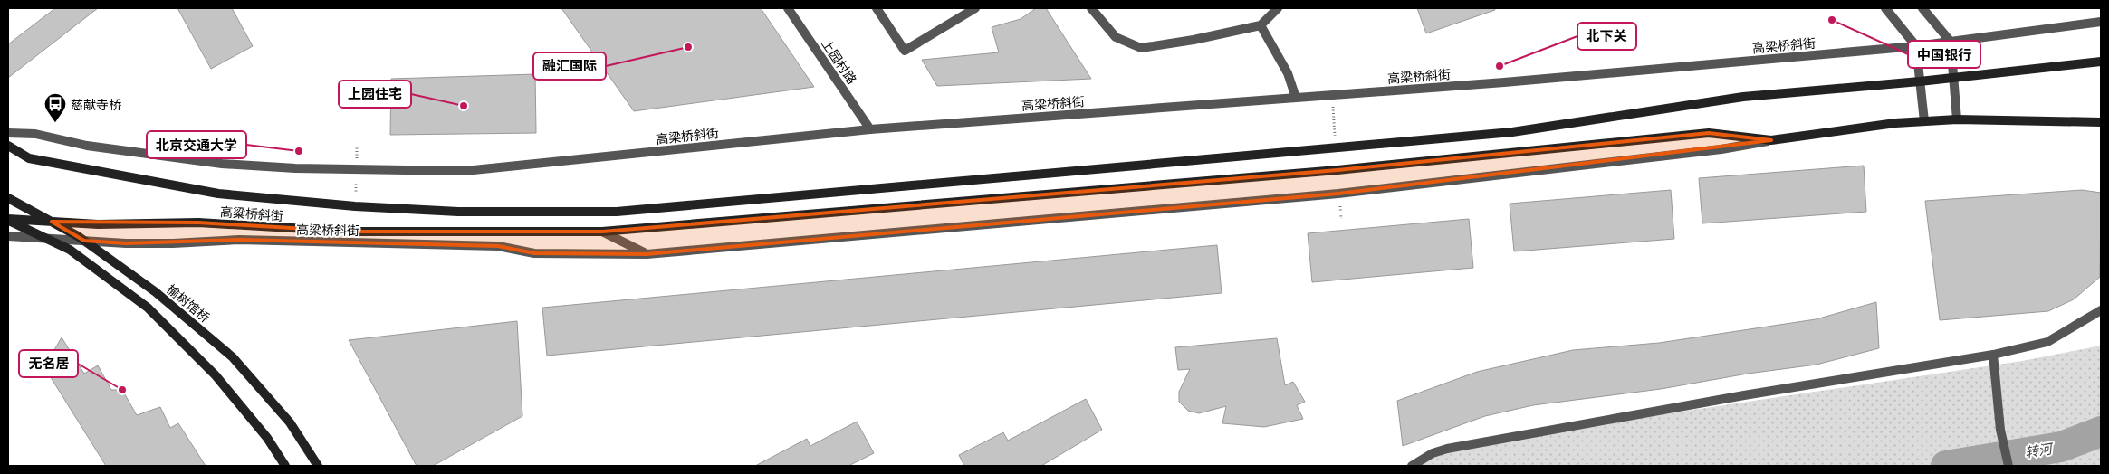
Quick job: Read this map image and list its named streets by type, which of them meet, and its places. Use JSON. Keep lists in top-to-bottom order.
{
  "streets": {
    "main road": ["高梁桥斜街", "高粱桥斜街", "榆树馆桥"],
    "street": ["上园村路"]
  },
  "crossings": [
    ["高梁桥斜街", "上园村路"],
    ["高梁桥斜街", "高粱桥斜街"]
  ],
  "water": ["转河"],
  "places": {
    "other": [
      "中国银行",
      "融汇国际",
      "北下关",
      "上园住宅",
      "北京交通大学",
      "无名居"
    ],
    "bus stop": ["慈献寺桥"]
  }
}
